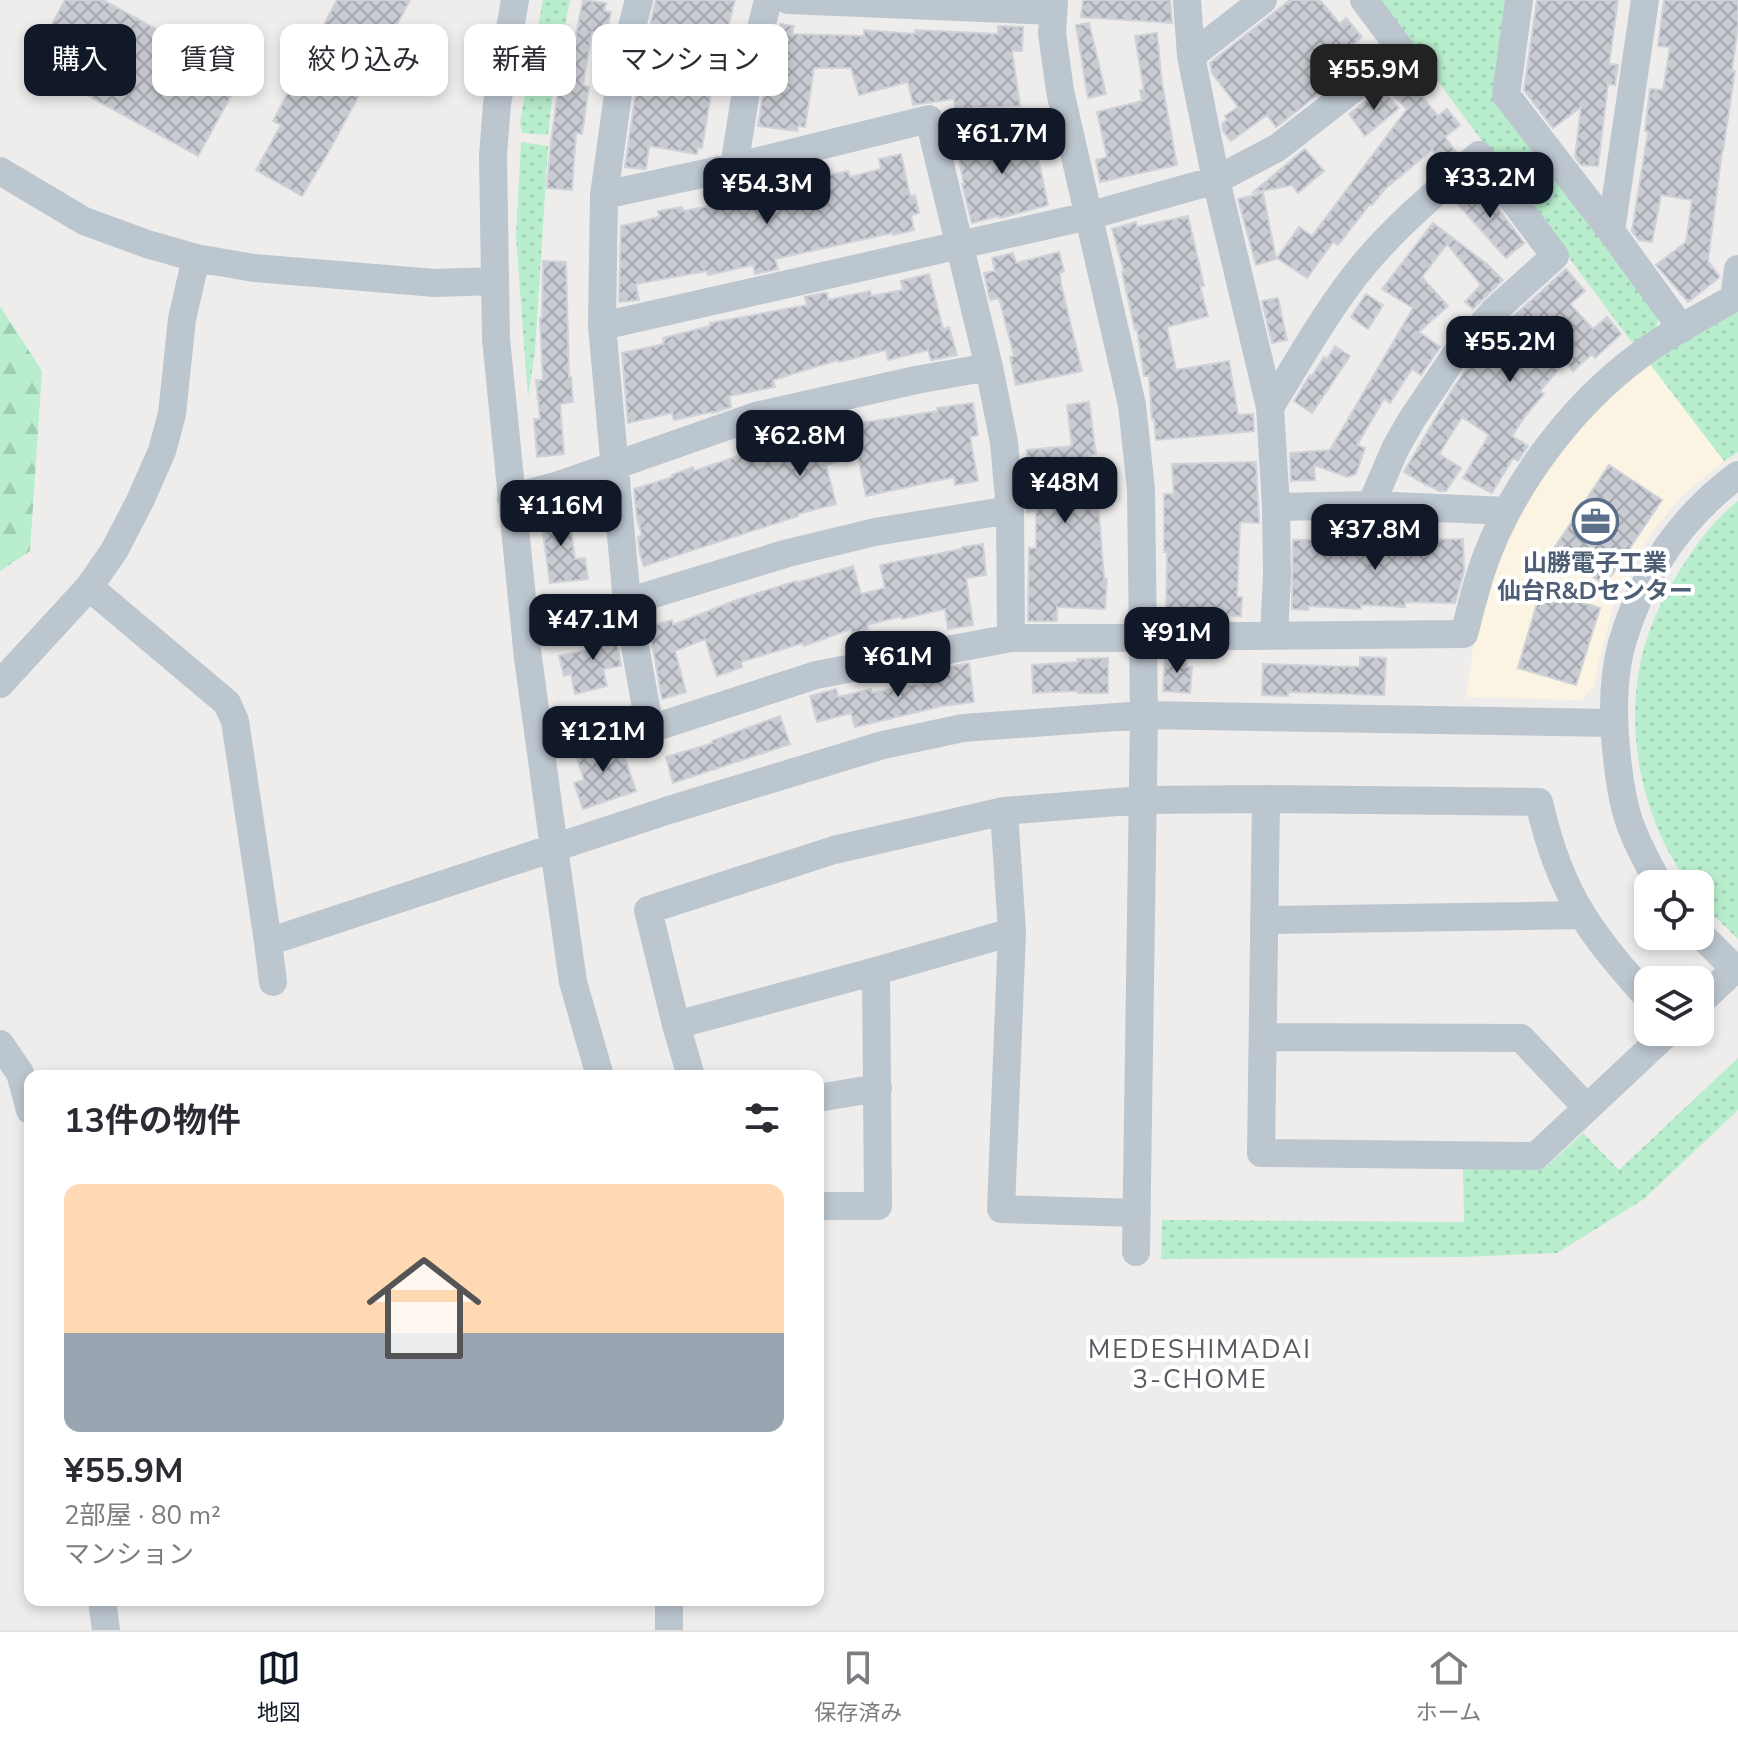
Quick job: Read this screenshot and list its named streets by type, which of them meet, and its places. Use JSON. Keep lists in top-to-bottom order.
{
  "districts": ["MEDESHIMADAI 3-CHOME"],
  "places": {
    "office": ["山勝電子工業 仙台R&Dセンター"]
  },
  "page": {
    "chip": [
      "購入",
      "賃貸",
      "絞り込み",
      "新着",
      "マンション"
    ],
    "price": [
      "¥55.9M",
      "¥61.7M",
      "¥33.2M",
      "¥54.3M",
      "¥55.2M",
      "¥62.8M",
      "¥48M",
      "¥116M",
      "¥37.8M",
      "¥47.1M",
      "¥91M",
      "¥61M",
      "¥121M"
    ],
    "heading": "13件の物件",
    "list": [
      {
        "name": "¥55.9M",
        "note": "2部屋 · 80 m² · マンション"
      }
    ],
    "tabs": ["地図", "保存済み", "ホーム"]
  }
}
